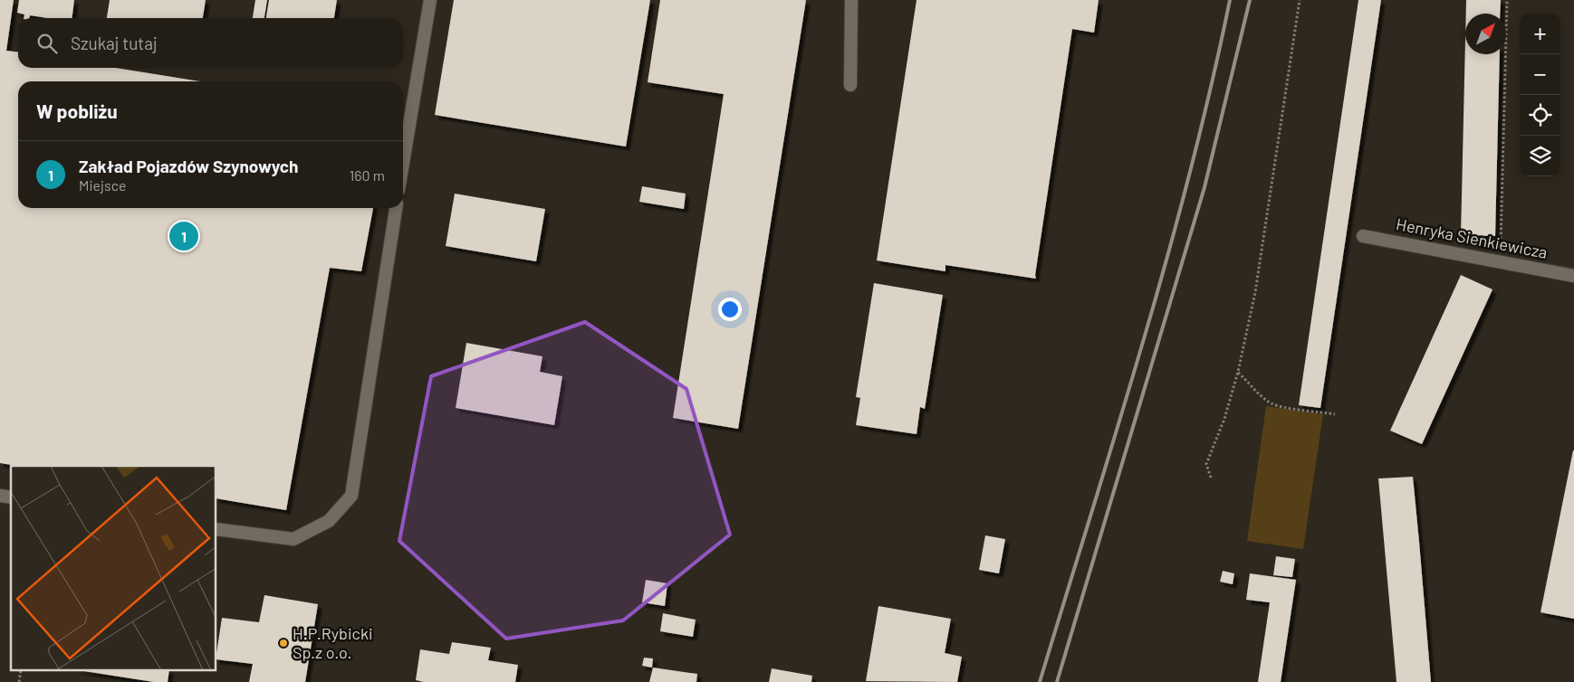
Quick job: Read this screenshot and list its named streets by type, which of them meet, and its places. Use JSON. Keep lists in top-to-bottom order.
{
  "streets": {
    "street": ["Henryka Sienkiewicza"]
  },
  "places": ["H.P.Rybicki Sp.z o.o."],
  "north": "top right",
  "page": {
    "map_buttons": ["+", "−"],
    "search": "Szukaj tutaj",
    "heading": "W pobliżu",
    "list": [
      {
        "mark": "1",
        "name": "Zakład Pojazdów Szynowych",
        "note": "Miejsce",
        "value": "160 m"
      }
    ],
    "pins": "1"
  }
}
